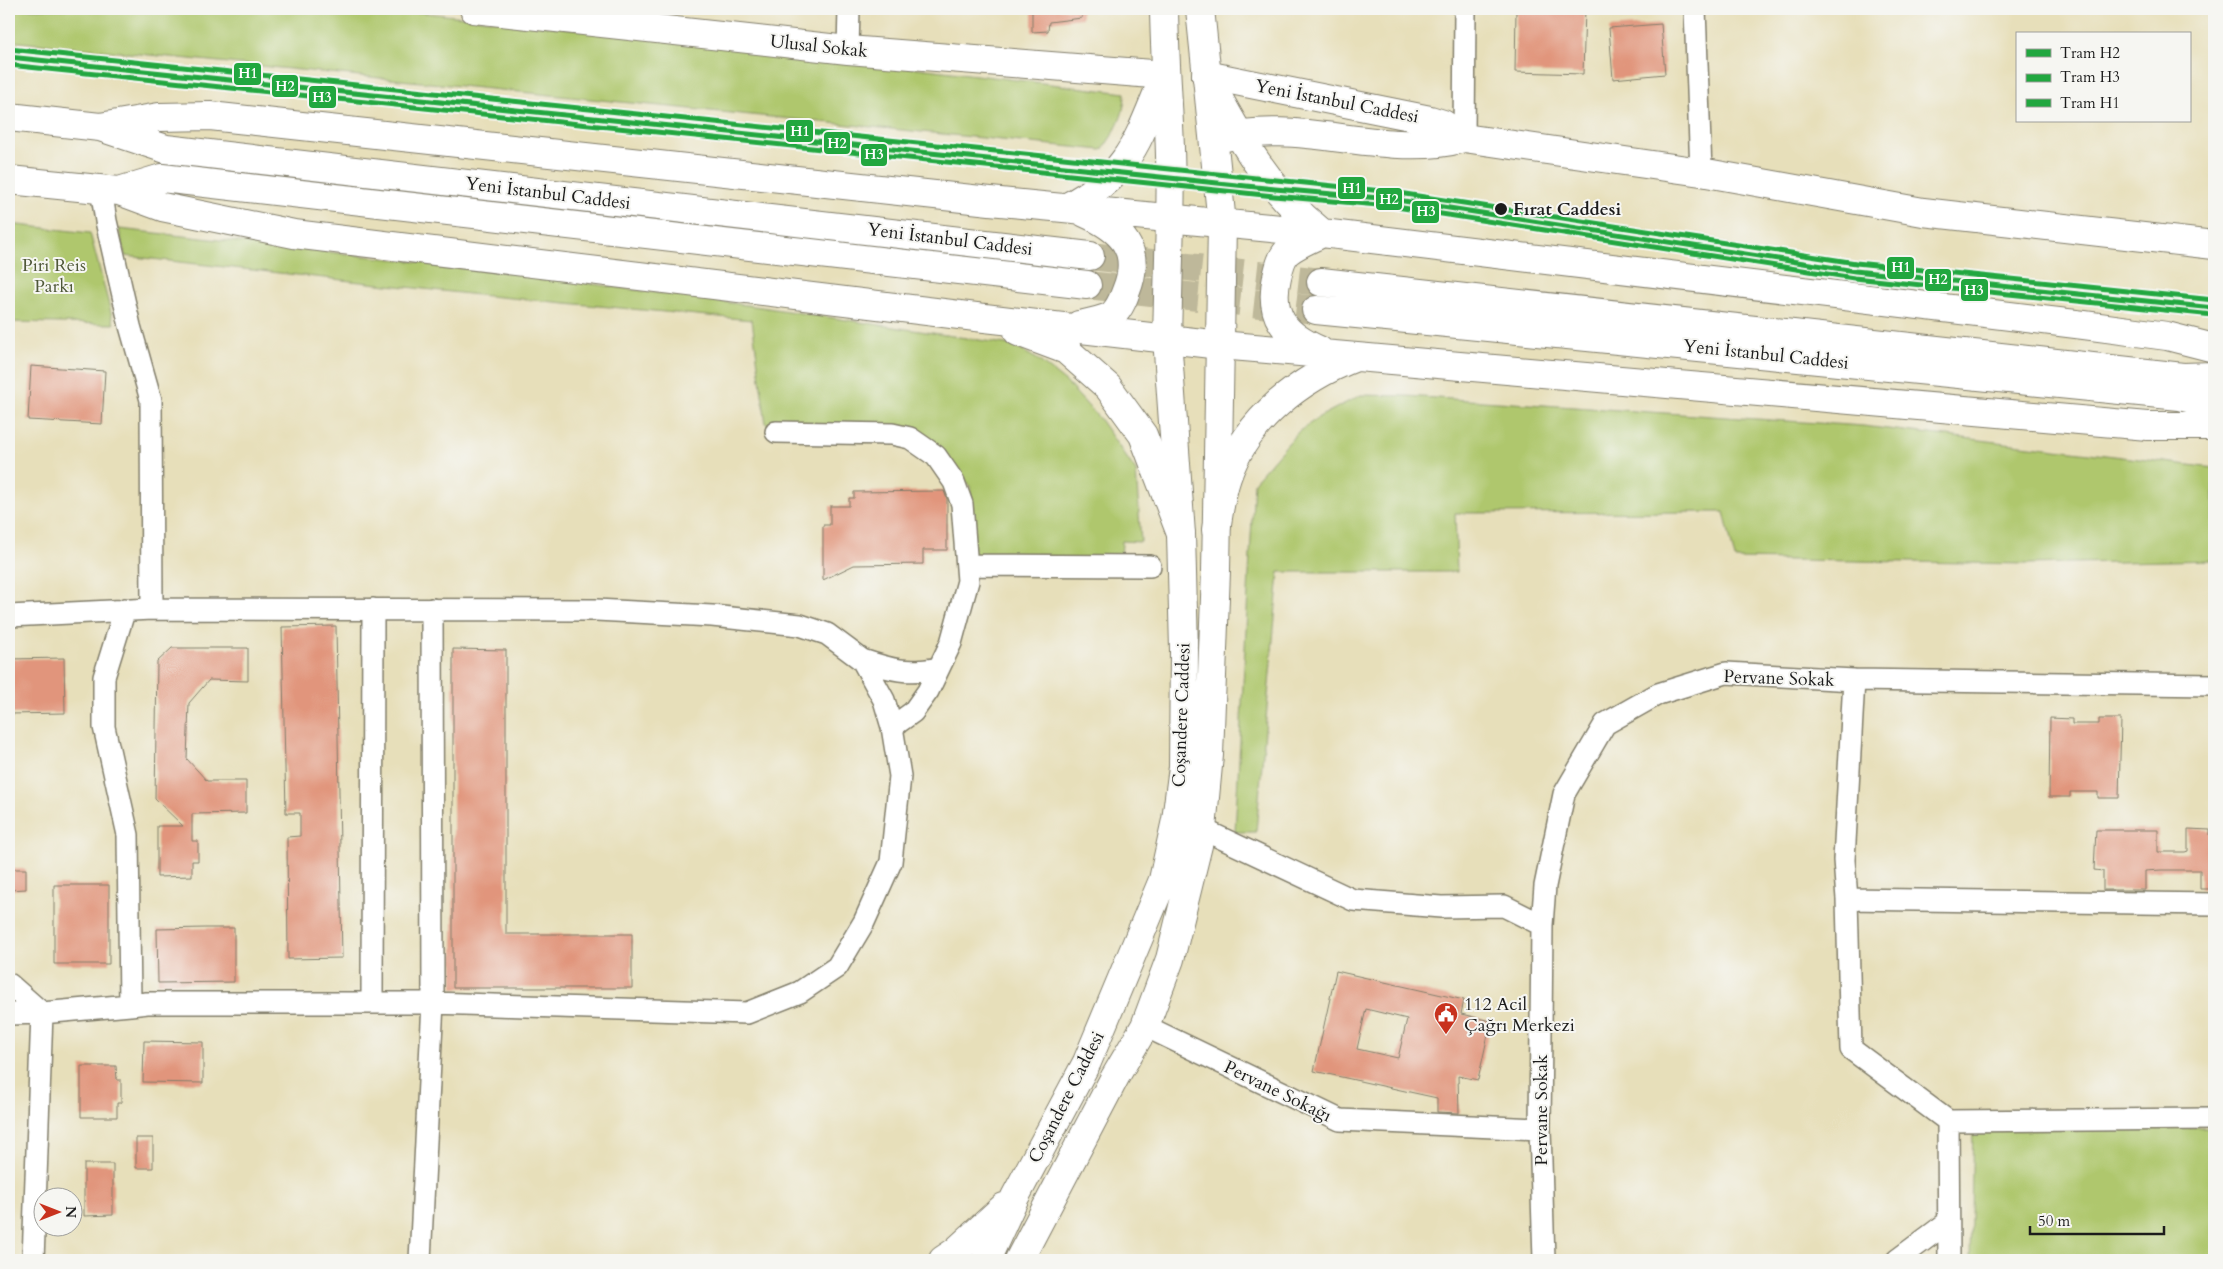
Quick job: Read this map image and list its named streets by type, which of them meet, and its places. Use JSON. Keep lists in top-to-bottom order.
{
  "streets": {
    "main road": ["Ulusal Sokak", "Yeni İstanbul Caddesi", "Coşandere Caddesi"],
    "street": ["Pervane Sokak", "Pervane Sokağı"]
  },
  "crossings": [
    ["Pervane Sokak", "Pervane Sokağı"],
    ["Coşandere Caddesi", "Pervane Sokağı"]
  ],
  "parks": ["Piri Reis Parkı"],
  "places": {
    "other": ["Fırat Caddesi"],
    "public building": ["112 Acil Çağrı Merkezi"]
  },
  "lines": ["tram line H1", "tram line H2", "tram line H3"],
  "legend": ["Tram H2", "Tram H3", "Tram H1"],
  "scale_bar": "50 m",
  "north": "right"
}
